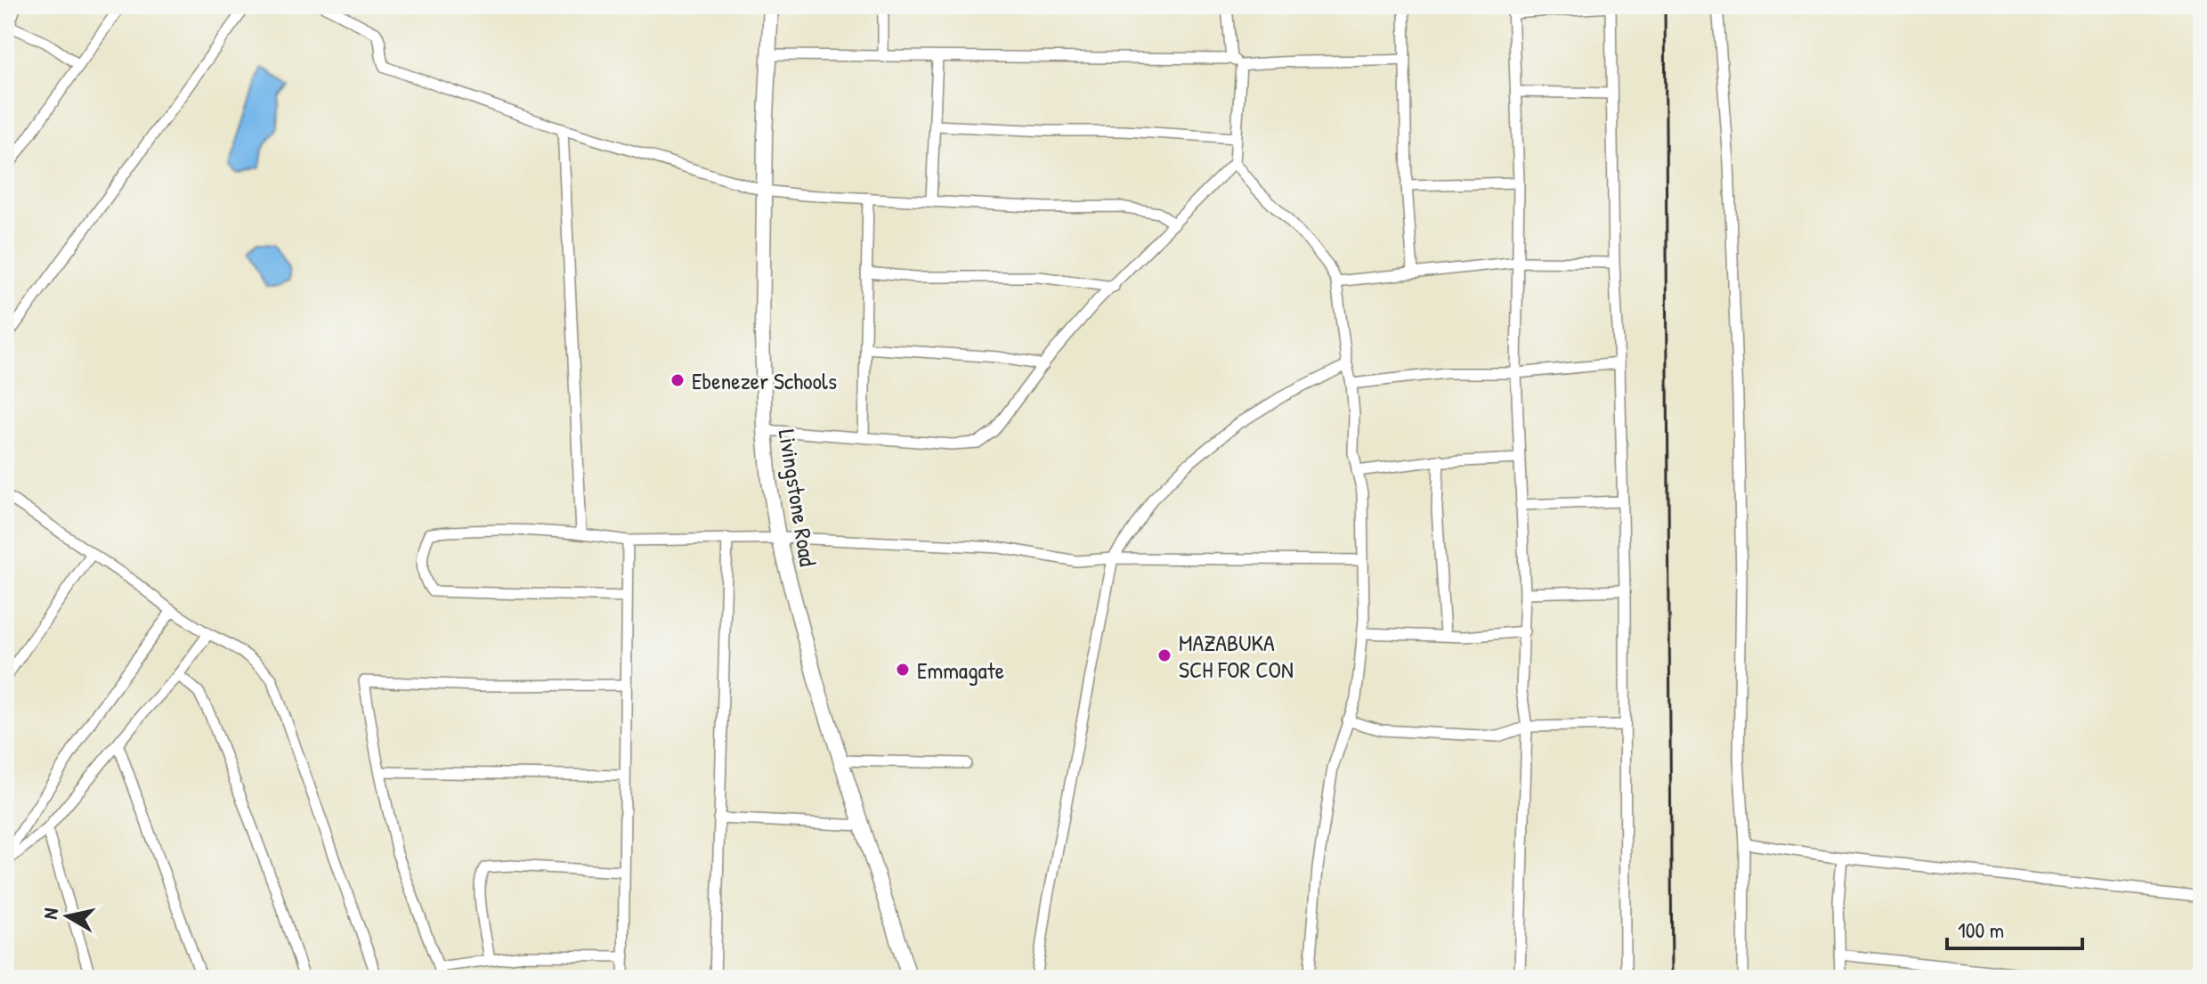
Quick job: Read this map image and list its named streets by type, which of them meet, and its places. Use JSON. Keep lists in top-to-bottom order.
{
  "streets": {
    "highway": ["Livingstone Road"]
  },
  "places": ["Ebenezer Schools", "MAZABUKA SCH FOR CON", "Emmagate"],
  "scale_bar": "100 m",
  "north": "left"
}
